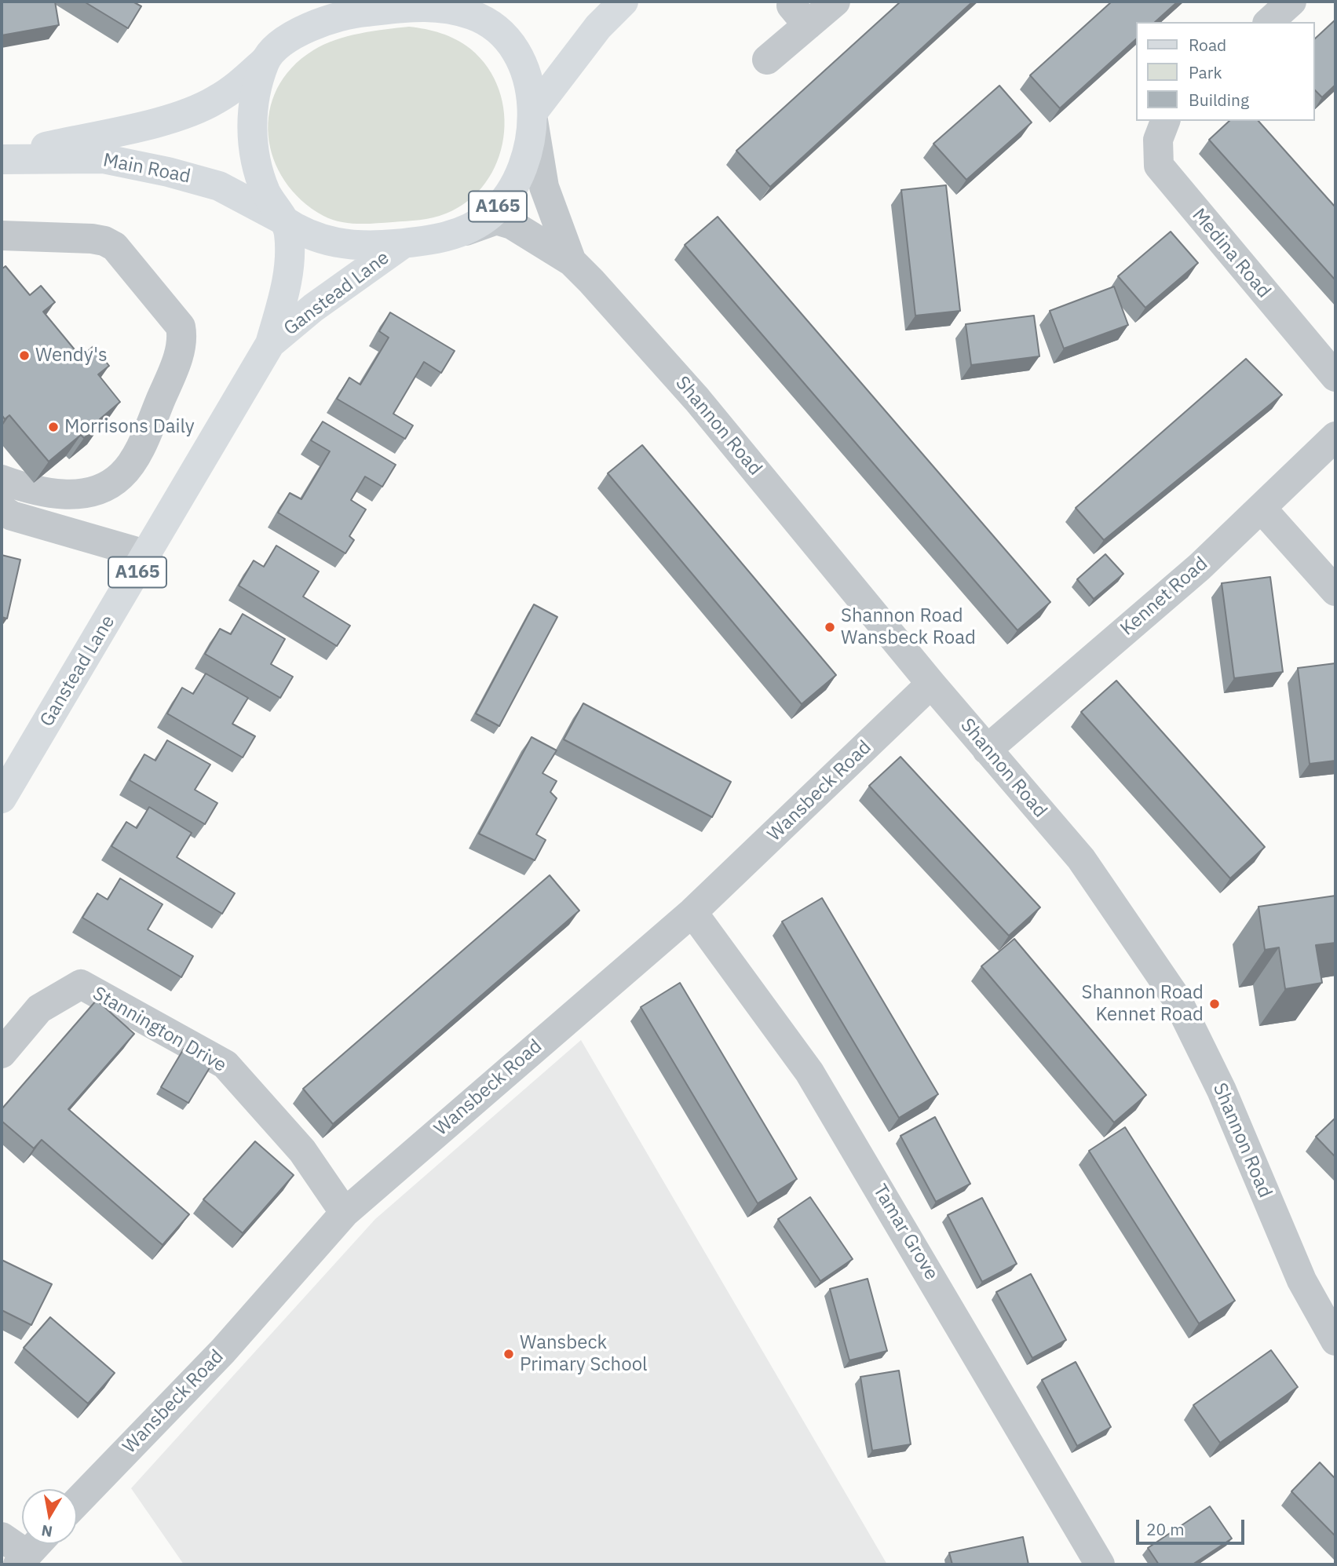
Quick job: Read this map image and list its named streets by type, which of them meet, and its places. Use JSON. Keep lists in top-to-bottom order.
{
  "streets": {
    "main road": ["Main Road", "A165", "Ganstead Lane"],
    "street": [
      "Medina Road",
      "Shannon Road",
      "Kennet Road",
      "Wansbeck Road",
      "Stannington Drive",
      "Tamar Grove"
    ]
  },
  "crossings": [
    ["Main Road", "A165"],
    ["Main Road", "Ganstead Lane"],
    ["A165", "Ganstead Lane"],
    ["A165", "Shannon Road"],
    ["Shannon Road", "Kennet Road"],
    ["Shannon Road", "Wansbeck Road"],
    ["Wansbeck Road", "Stannington Drive"],
    ["Wansbeck Road", "Tamar Grove"]
  ],
  "places": [
    "Wendy's",
    "Morrisons Daily",
    "Shannon Road Wansbeck Road",
    "Shannon Road Kennet Road",
    "Wansbeck Primary School"
  ],
  "legend": ["Road", "Park", "Building"],
  "scale_bar": "20 m",
  "north": "bottom"
}
